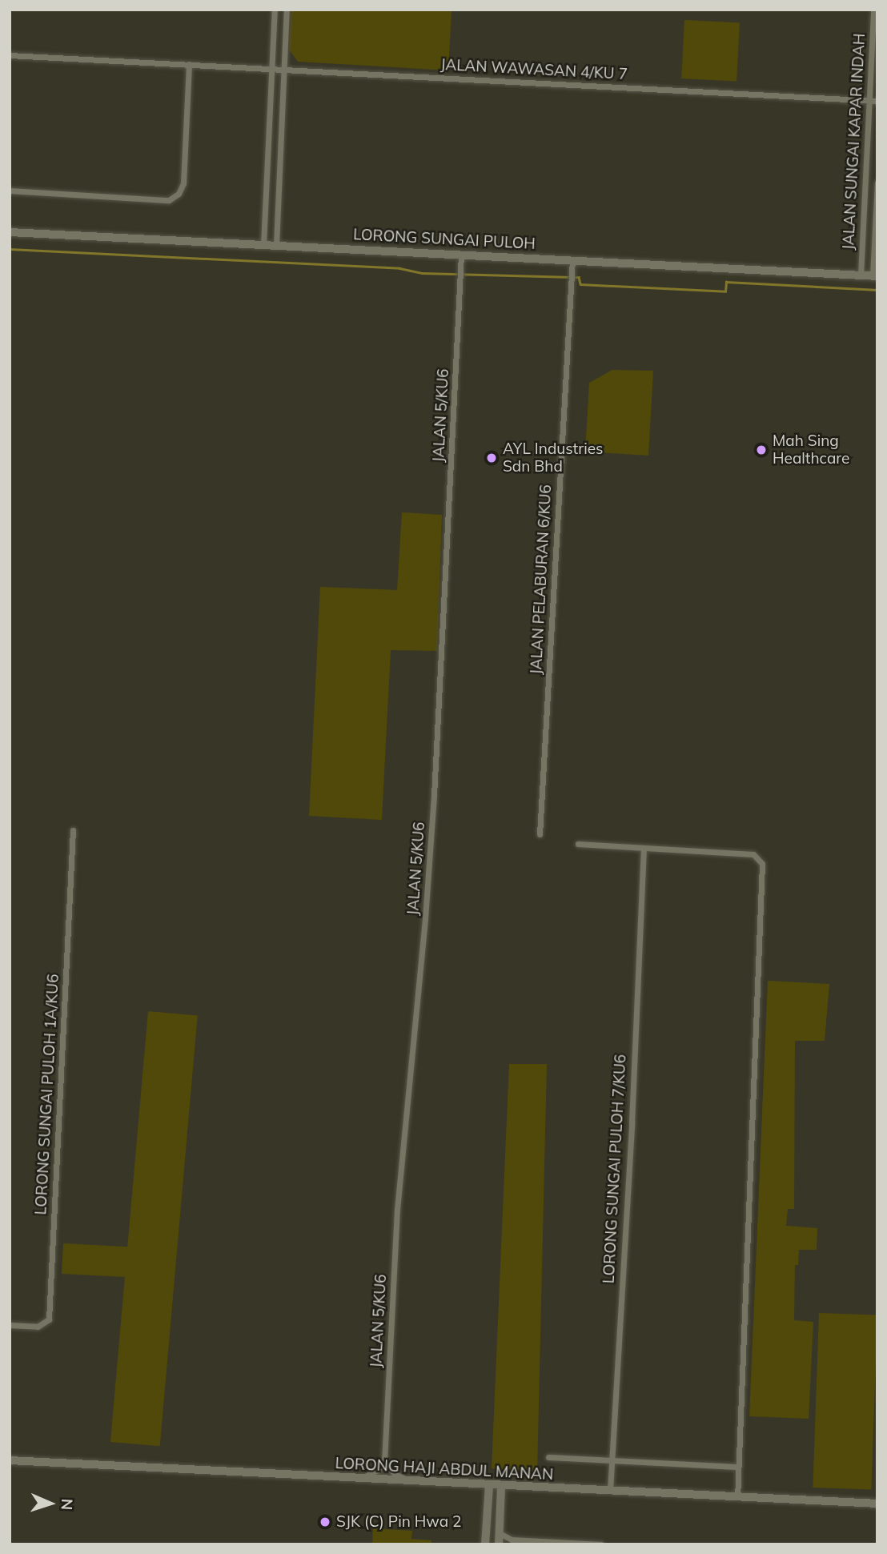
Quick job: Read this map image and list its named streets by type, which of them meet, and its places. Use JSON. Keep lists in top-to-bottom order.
{
  "streets": {
    "street": [
      "JALAN WAWASAN 4/KU 7",
      "JALAN SUNGAI KAPAR INDAH",
      "LORONG SUNGAI PULOH",
      "JALAN 5/KU6",
      "JALAN PELABURAN 6/KU6",
      "LORONG SUNGAI PULOH 1A/KU6",
      "LORONG SUNGAI PULOH 7/KU6",
      "LORONG HAJI ABDUL MANAN"
    ]
  },
  "crossings": [
    ["JALAN WAWASAN 4/KU 7", "JALAN SUNGAI KAPAR INDAH"],
    ["JALAN SUNGAI KAPAR INDAH", "LORONG SUNGAI PULOH"],
    ["LORONG SUNGAI PULOH", "JALAN 5/KU6"],
    ["LORONG SUNGAI PULOH", "JALAN PELABURAN 6/KU6"],
    ["LORONG SUNGAI PULOH 7/KU6", "LORONG HAJI ABDUL MANAN"]
  ],
  "places": ["Mah Sing Healthcare", "AYL Industries Sdn Bhd", "SJK (C) Pin Hwa 2"],
  "north": "right"
}
